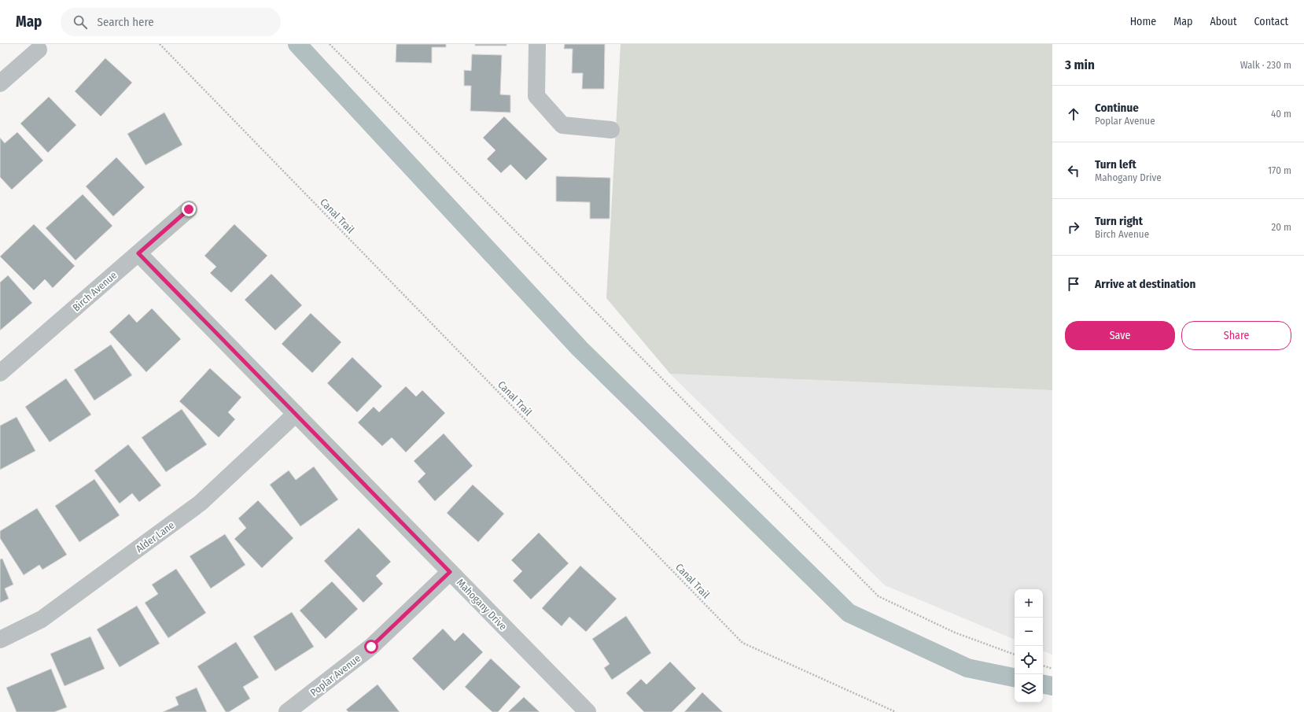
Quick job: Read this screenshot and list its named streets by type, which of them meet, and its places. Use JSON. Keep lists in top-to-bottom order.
{
  "streets": {
    "street": [
      "Birch Avenue",
      "Alder Lane",
      "Mahogany Drive",
      "Poplar Avenue"
    ],
    "path": ["Canal Trail"]
  },
  "crossings": [
    ["Birch Avenue", "Mahogany Drive"],
    ["Alder Lane", "Mahogany Drive"],
    ["Mahogany Drive", "Poplar Avenue"]
  ],
  "page": {
    "header": "Map",
    "search": "Search here",
    "nav": [
      "Home",
      "Map",
      "About",
      "Contact"
    ],
    "heading": ["3 min", "Walk · 230 m"],
    "list": [
      ["Continue", "Poplar Avenue", "40 m"],
      ["Turn left", "Mahogany Drive", "170 m"],
      ["Turn right", "Birch Avenue", "20 m"],
      "Arrive at destination"
    ],
    "buttons": ["Save", "Share"],
    "map_buttons": ["+", "−"]
  }
}
